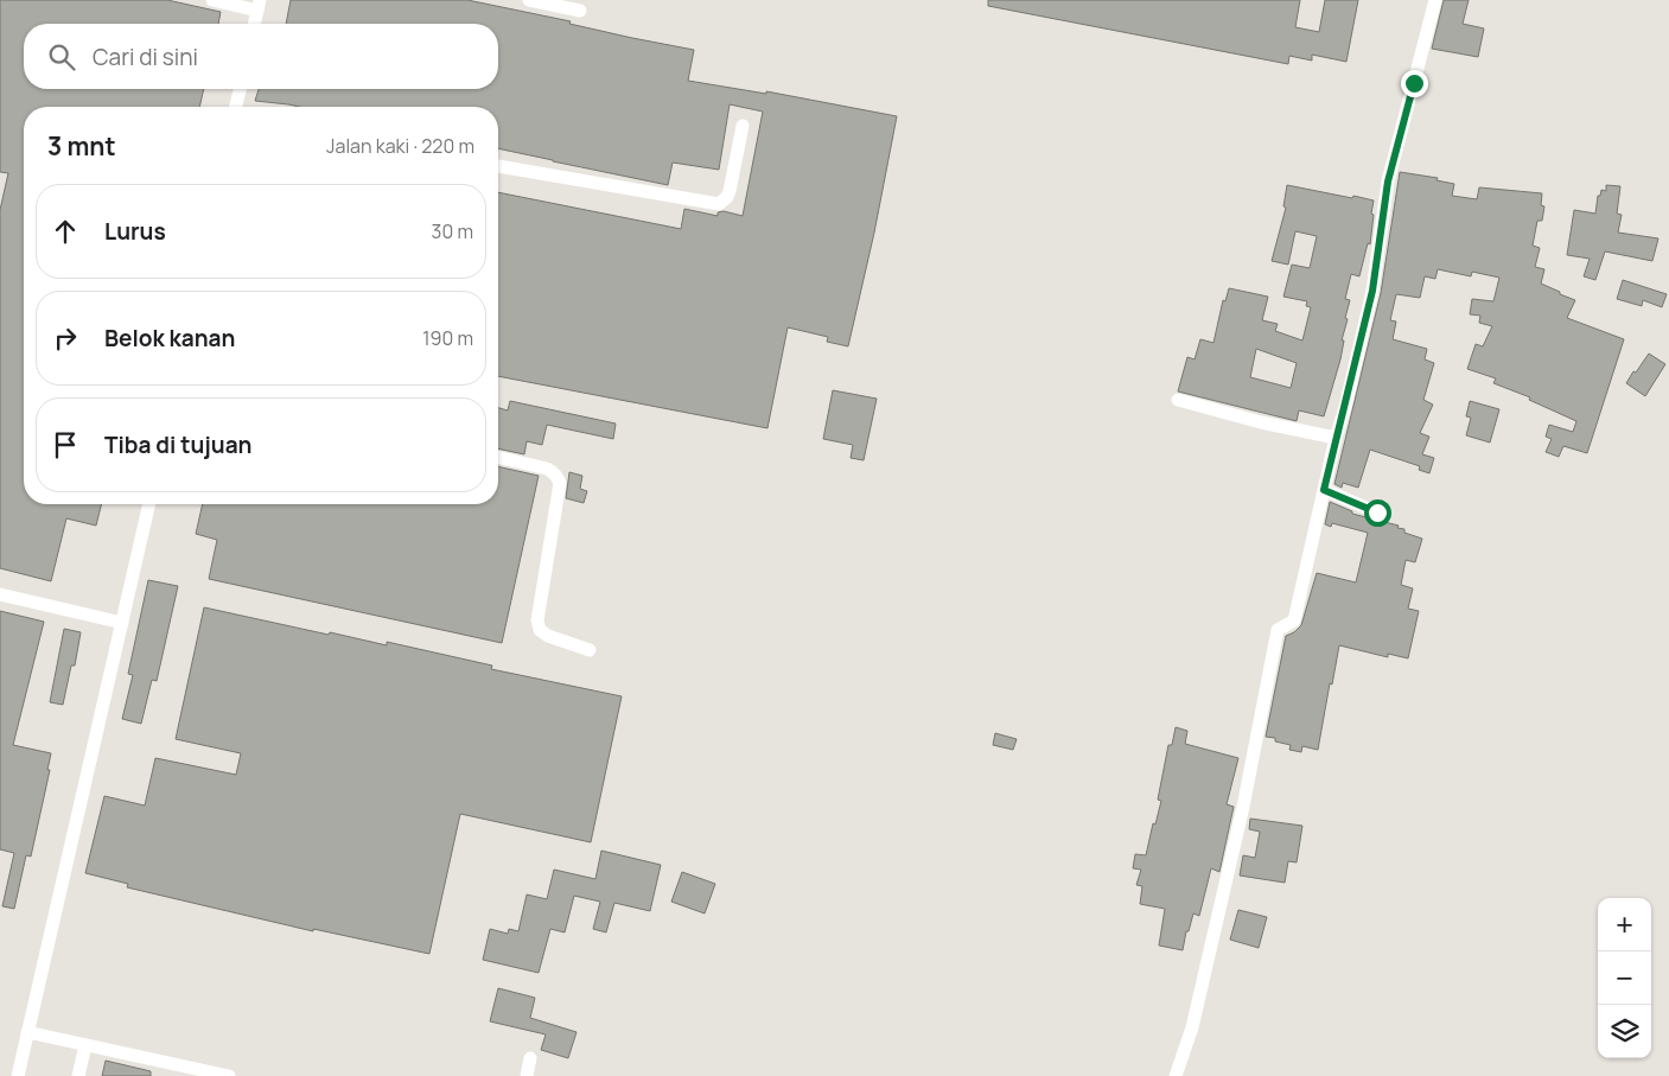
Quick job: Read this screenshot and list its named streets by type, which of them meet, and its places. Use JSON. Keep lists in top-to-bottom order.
{
  "page": {
    "search": "Cari di sini",
    "heading": ["3 mnt", "Jalan kaki · 220 m"],
    "list": [
      ["Lurus", "30 m"],
      ["Belok kanan", "190 m"],
      "Tiba di tujuan"
    ],
    "map_buttons": ["+", "−"]
  }
}
